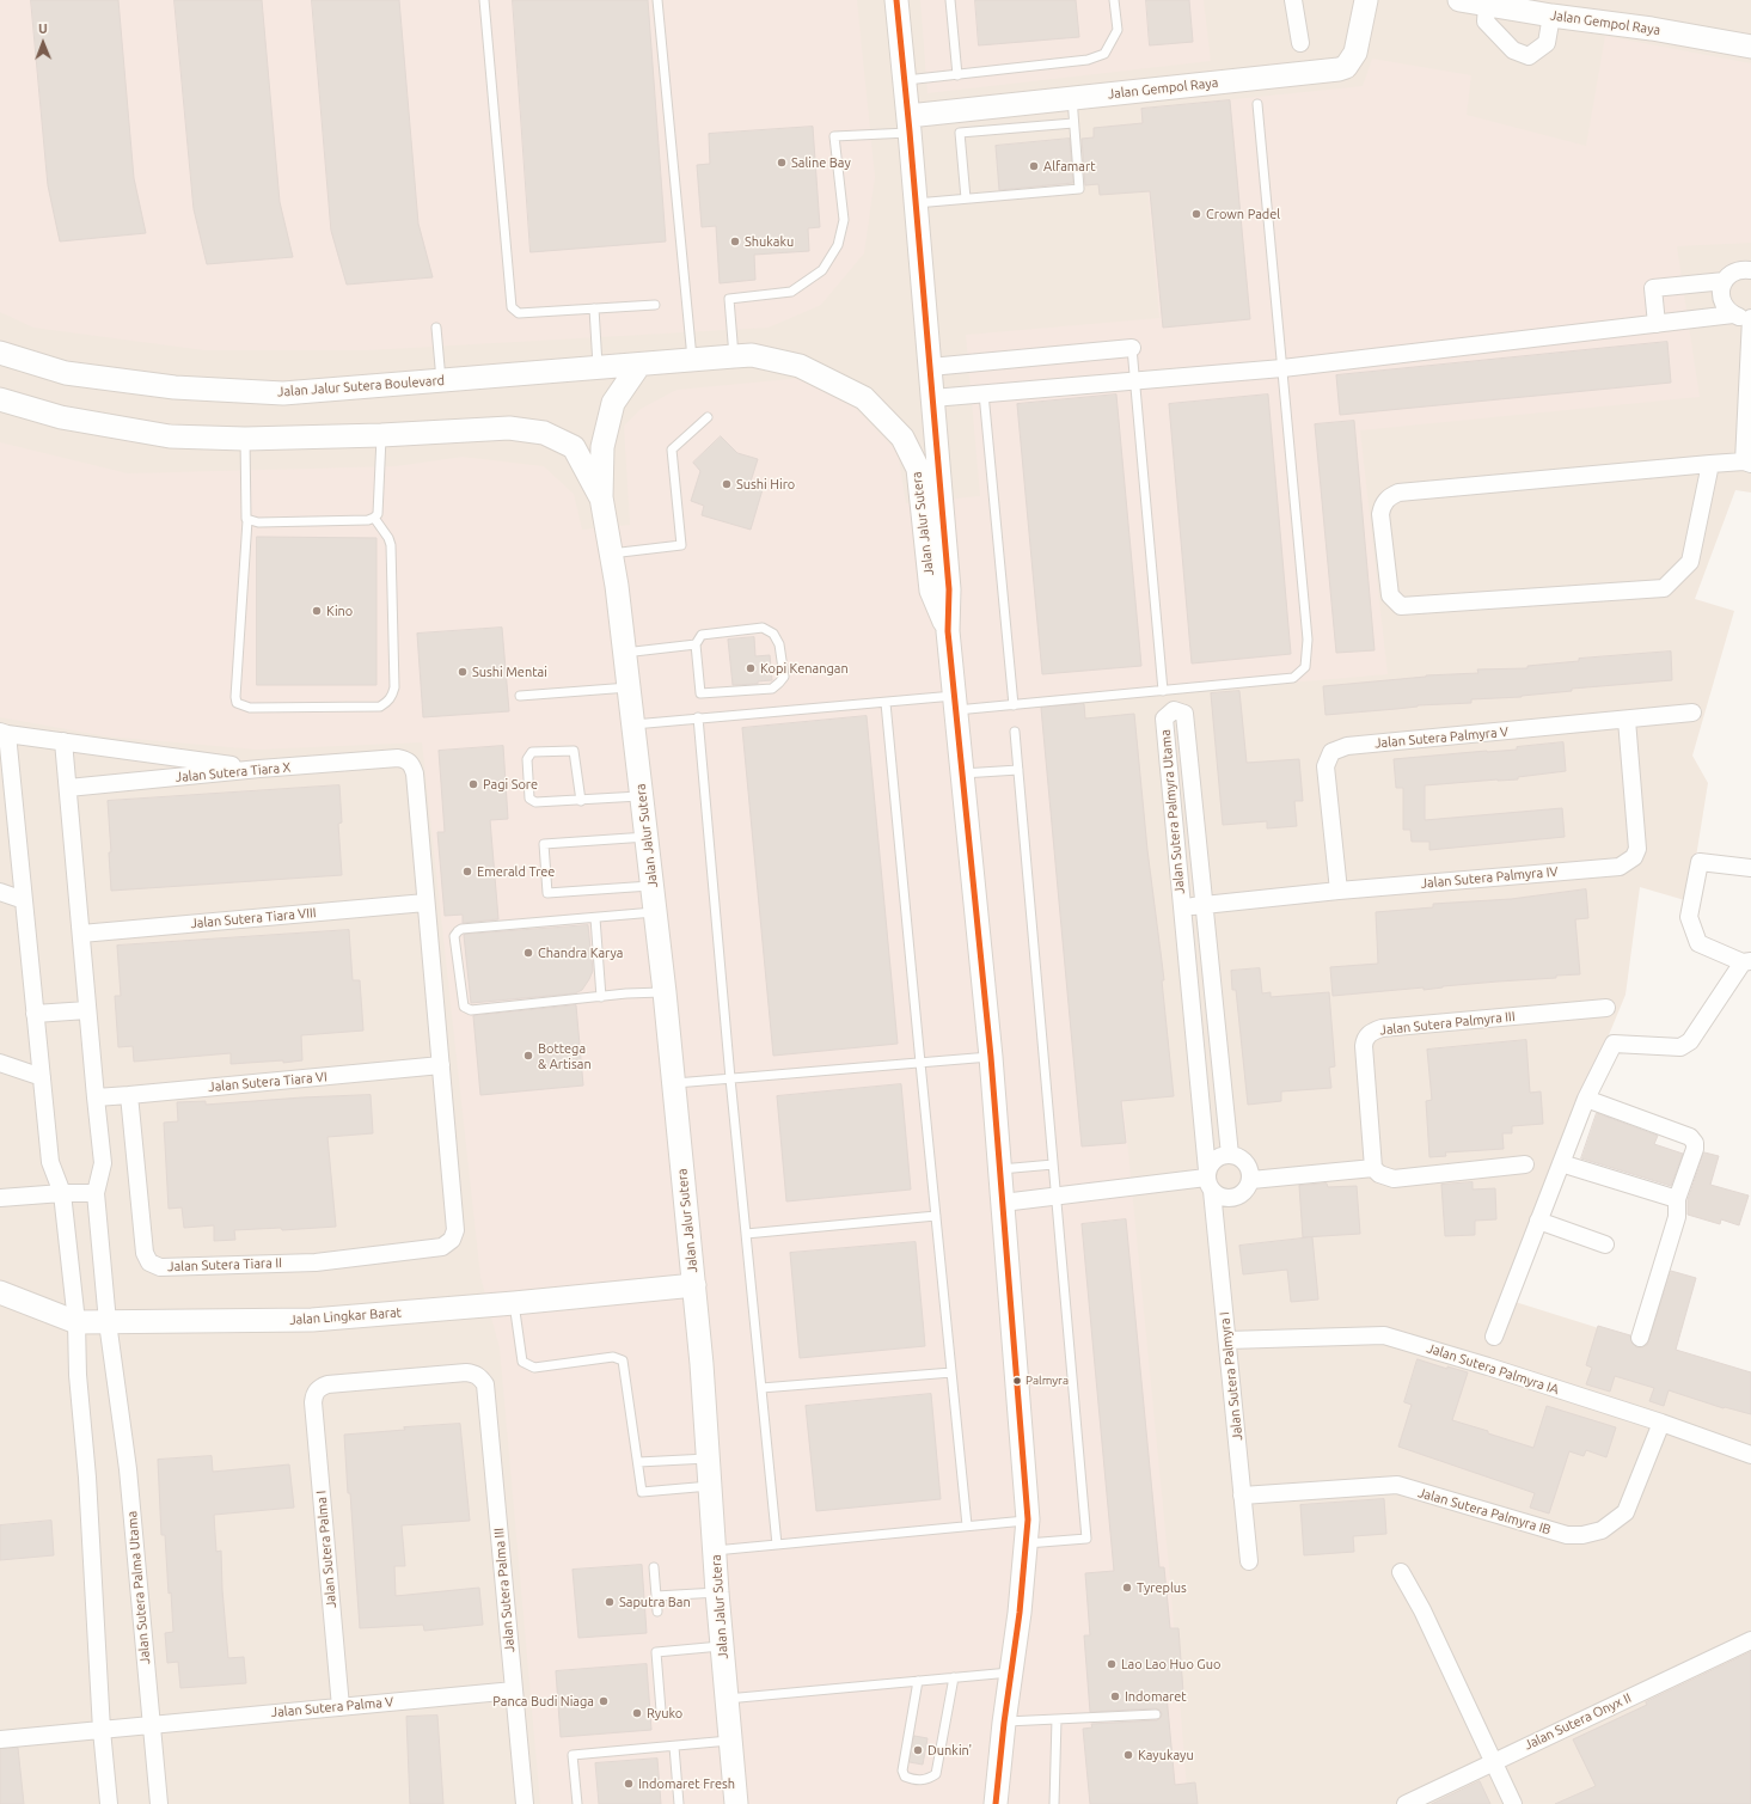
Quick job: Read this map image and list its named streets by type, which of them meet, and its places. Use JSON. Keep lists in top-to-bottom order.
{
  "streets": {
    "main road": [
      "Jalan Gempol Raya",
      "Jalan Jalur Sutera Boulevard",
      "Jalan Jalur Sutera",
      "Jalan Lingkar Barat"
    ],
    "street": [
      "Jalan Sutera Palmyra V",
      "Jalan Sutera Tiara X",
      "Jalan Sutera Palmyra Utama",
      "Jalan Sutera Palmyra IV",
      "Jalan Sutera Tiara VIII",
      "Jalan Sutera Palmyra III",
      "Jalan Sutera Tiara VI",
      "Jalan Sutera Tiara II",
      "Jalan Sutera Palmyra IA",
      "Jalan Sutera Palmyra I",
      "Jalan Sutera Palmyra IB",
      "Jalan Sutera Palma I",
      "Jalan Sutera Palma Utama",
      "Jalan Sutera Palma III",
      "Jalan Sutera Palma V",
      "Jalan Sutera Onyx II"
    ]
  },
  "crossings": [
    ["Jalan Gempol Raya", "Jalan Jalur Sutera"],
    ["Jalan Jalur Sutera Boulevard", "Jalan Jalur Sutera"],
    ["Jalan Jalur Sutera", "Jalan Lingkar Barat"],
    ["Jalan Sutera Palmyra V", "Jalan Sutera Palmyra IV"],
    ["Jalan Sutera Tiara X", "Jalan Sutera Tiara VIII"],
    ["Jalan Sutera Tiara X", "Jalan Sutera Palma Utama"],
    ["Jalan Sutera Palmyra Utama", "Jalan Sutera Palmyra IV"],
    ["Jalan Sutera Palmyra Utama", "Jalan Sutera Palmyra I"],
    ["Jalan Sutera Tiara VIII", "Jalan Sutera Palma Utama"],
    ["Jalan Sutera Tiara VI", "Jalan Sutera Tiara II"],
    ["Jalan Sutera Tiara VI", "Jalan Sutera Palma Utama"],
    ["Jalan Lingkar Barat", "Jalan Sutera Palma Utama"],
    ["Jalan Sutera Palmyra IA", "Jalan Sutera Palmyra I"],
    ["Jalan Sutera Palmyra IA", "Jalan Sutera Palmyra IB"],
    ["Jalan Sutera Palmyra I", "Jalan Sutera Palmyra IB"],
    ["Jalan Sutera Palma I", "Jalan Sutera Palma III"],
    ["Jalan Sutera Palma I", "Jalan Sutera Palma V"],
    ["Jalan Sutera Palma Utama", "Jalan Sutera Palma V"],
    ["Jalan Sutera Palma III", "Jalan Sutera Palma V"]
  ],
  "places": [
    "Saline Bay",
    "Alfamart",
    "Crown Padel",
    "Shukaku",
    "Sushi Hiro",
    "Kino",
    "Kopi Kenangan",
    "Sushi Mentai",
    "Pagi Sore",
    "Emerald Tree",
    "Chandra Karya",
    "Bottega & Artisan",
    "Palmyra",
    "Tyreplus",
    "Saputra Ban",
    "Lao Lao Huo Guo",
    "Indomaret",
    "Panca Budi Niaga",
    "Ryuko",
    "Dunkin'",
    "Kayukayu",
    "Indomaret Fresh"
  ],
  "north": "top"
}
